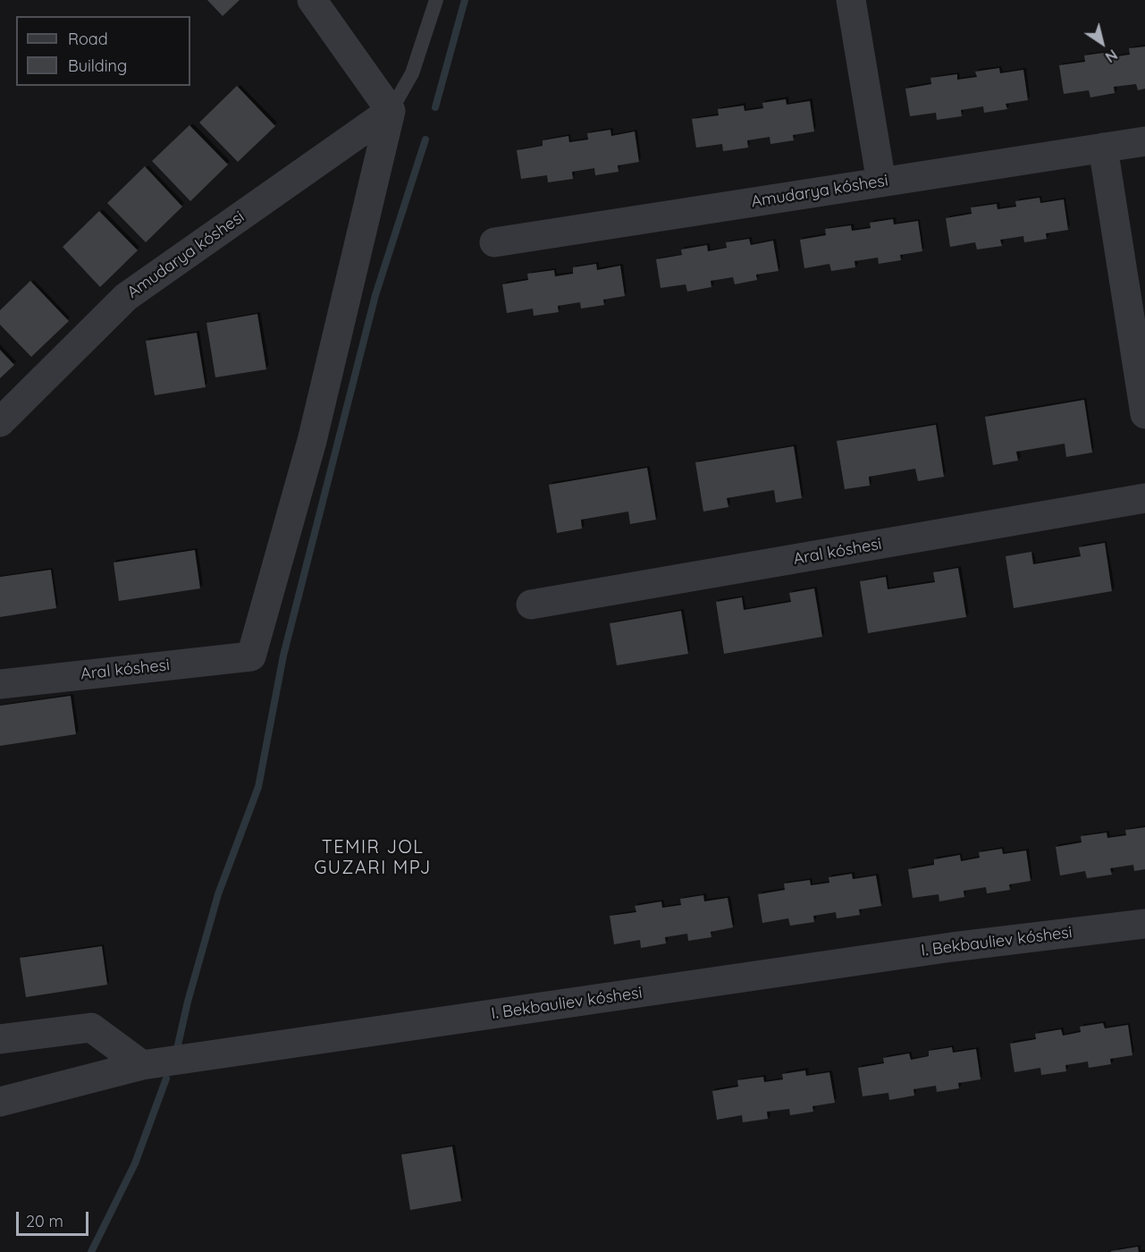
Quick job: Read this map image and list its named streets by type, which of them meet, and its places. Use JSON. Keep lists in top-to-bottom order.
{
  "streets": {
    "street": ["Amudarya kóshesi", "Aral kóshesi", "I. Bekbauliev kóshesi"]
  },
  "crossings": [
    ["Amudarya kóshesi", "Aral kóshesi"]
  ],
  "districts": ["TEMIR JOL GUZARI MPJ"],
  "legend": ["Road", "Building"],
  "scale_bar": "20 m",
  "north": "bottom right"
}
